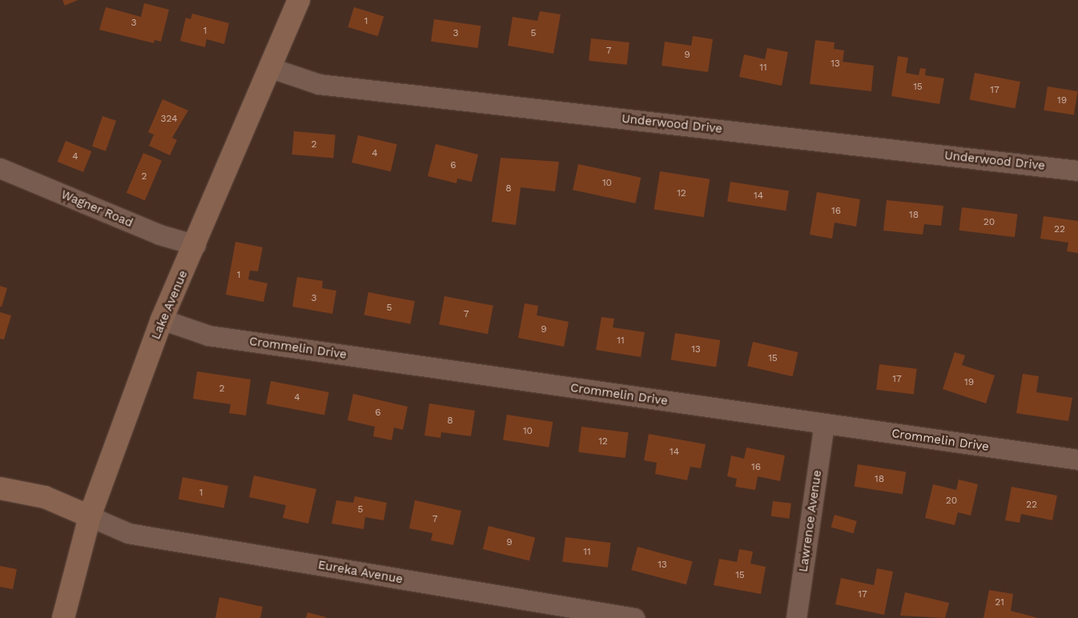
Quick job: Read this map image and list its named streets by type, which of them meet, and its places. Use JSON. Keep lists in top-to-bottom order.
{
  "streets": {
    "main road": ["Lake Avenue"],
    "street": [
      "Underwood Drive",
      "Wagner Road",
      "Crommelin Drive",
      "Lawrence Avenue",
      "Eureka Avenue"
    ]
  },
  "crossings": [
    ["Underwood Drive", "Lake Avenue"],
    ["Wagner Road", "Lake Avenue"],
    ["Lake Avenue", "Crommelin Drive"],
    ["Lake Avenue", "Eureka Avenue"],
    ["Crommelin Drive", "Lawrence Avenue"]
  ],
  "house_numbers": [
    "1",
    "3",
    "1",
    "3",
    "5",
    "7",
    "9",
    "13",
    "11",
    "15",
    "17",
    "19",
    "324",
    "2",
    "4",
    "4",
    "6",
    "2",
    "10",
    "8",
    "12",
    "14",
    "16",
    "18",
    "20",
    "22",
    "1",
    "3",
    "5",
    "7",
    "9",
    "11",
    "13",
    "15",
    "17",
    "19",
    "2",
    "4",
    "6",
    "8",
    "10",
    "12",
    "14",
    "16",
    "18",
    "1",
    "20",
    "22",
    "5",
    "7",
    "9",
    "11",
    "13",
    "15",
    "17",
    "21"
  ]
}
